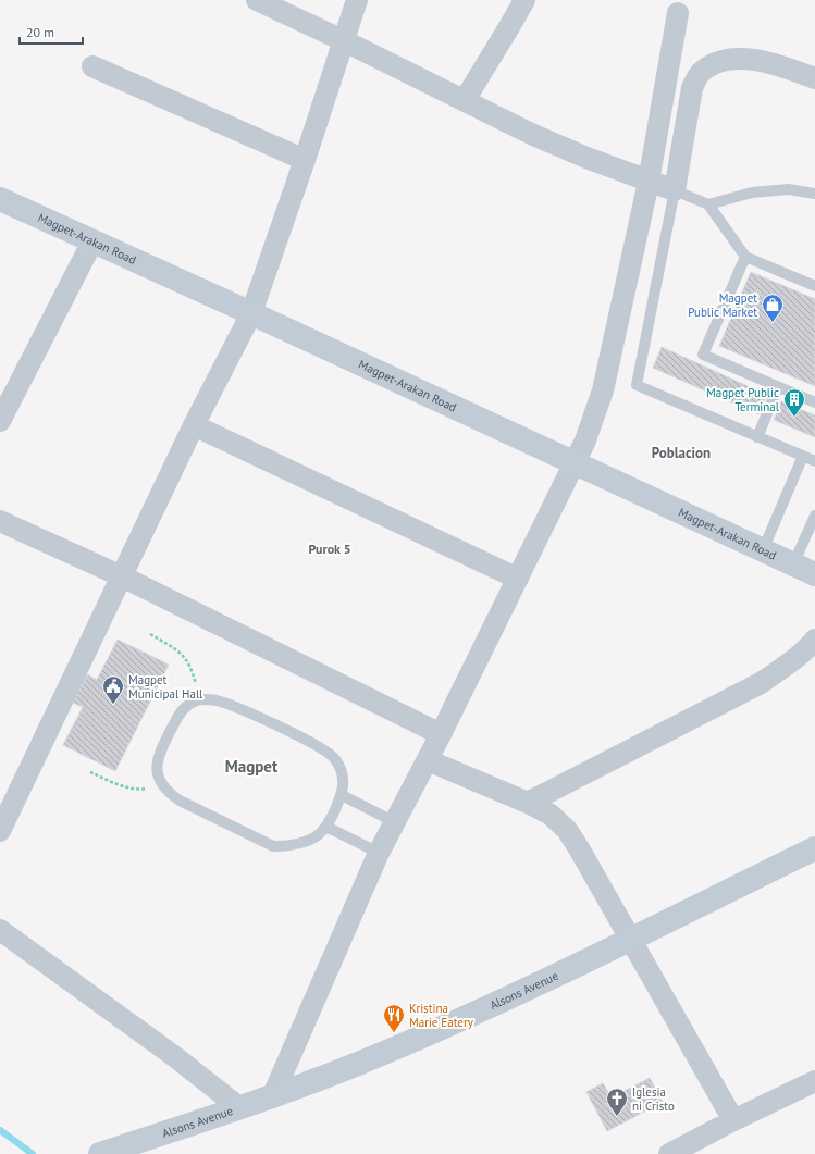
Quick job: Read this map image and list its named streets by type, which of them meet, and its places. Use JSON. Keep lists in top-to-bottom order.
{
  "streets": {
    "main road": ["Magpet-Arakan Road", "Alsons Avenue"]
  },
  "districts": ["Poblacion", "Purok 5", "Magpet"],
  "places": {
    "shop": ["Magpet Public Market"],
    "building": ["Magpet Public Terminal"],
    "public building": ["Magpet Municipal Hall"],
    "restaurant": ["Kristina Marie Eatery"],
    "church": ["Iglesia ni Cristo"]
  },
  "scale_bar": "20 m"
}
